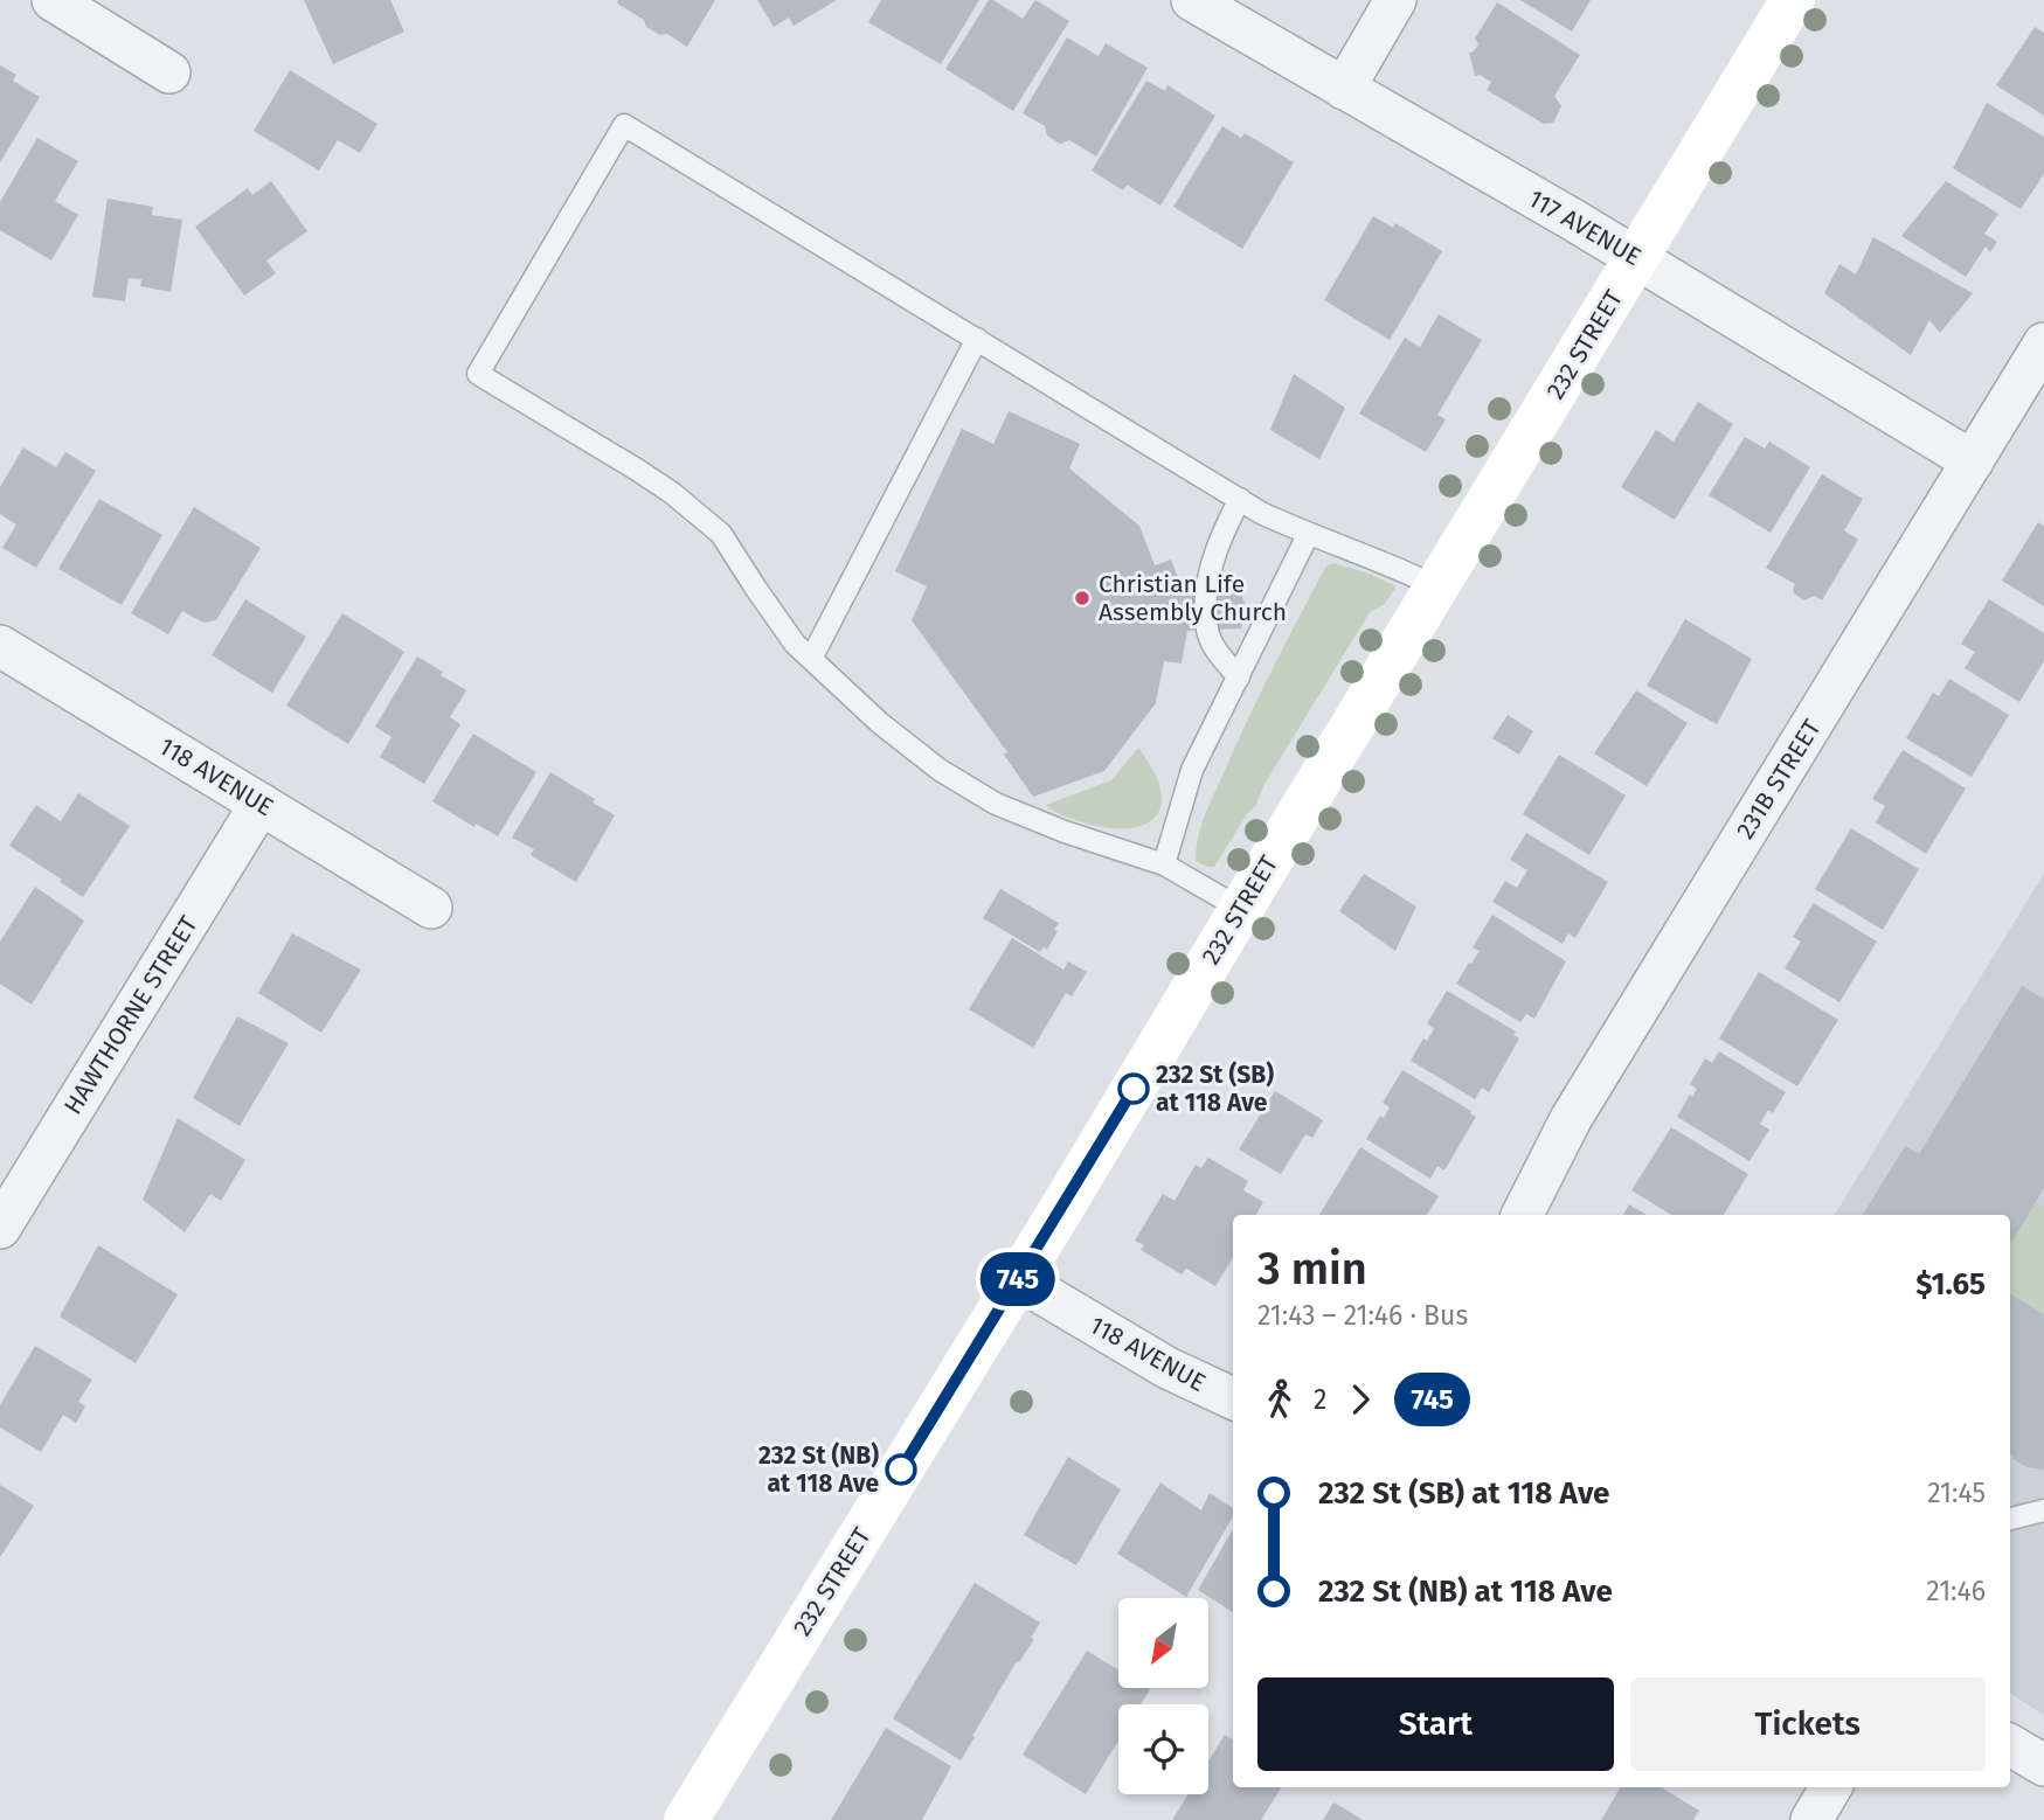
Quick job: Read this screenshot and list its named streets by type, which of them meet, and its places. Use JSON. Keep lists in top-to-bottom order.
{
  "streets": {
    "main road": ["232 STREET"],
    "street": [
      "117 AVENUE",
      "118 AVENUE",
      "231B STREET",
      "HAWTHORNE STREET"
    ]
  },
  "crossings": [
    ["117 AVENUE", "232 STREET"],
    ["117 AVENUE", "231B STREET"],
    ["232 STREET", "118 AVENUE"],
    ["118 AVENUE", "HAWTHORNE STREET"]
  ],
  "places": ["Christian Life Assembly Church", "232 St (SB) at 118 Ave", "232 St (NB) at 118 Ave"],
  "lines": ["bus line 745"],
  "north": "bottom left",
  "page": {
    "on_map": "745",
    "heading": ["3 min", "21:43 – 21:46 · Bus", "$1.65"],
    "legs": ["2", "745"],
    "list": [
      {
        "name": "232 St (SB) at 118 Ave",
        "value": "21:45"
      },
      {
        "name": "232 St (NB) at 118 Ave",
        "value": "21:46"
      }
    ],
    "buttons": ["Start", "Tickets"]
  }
}
